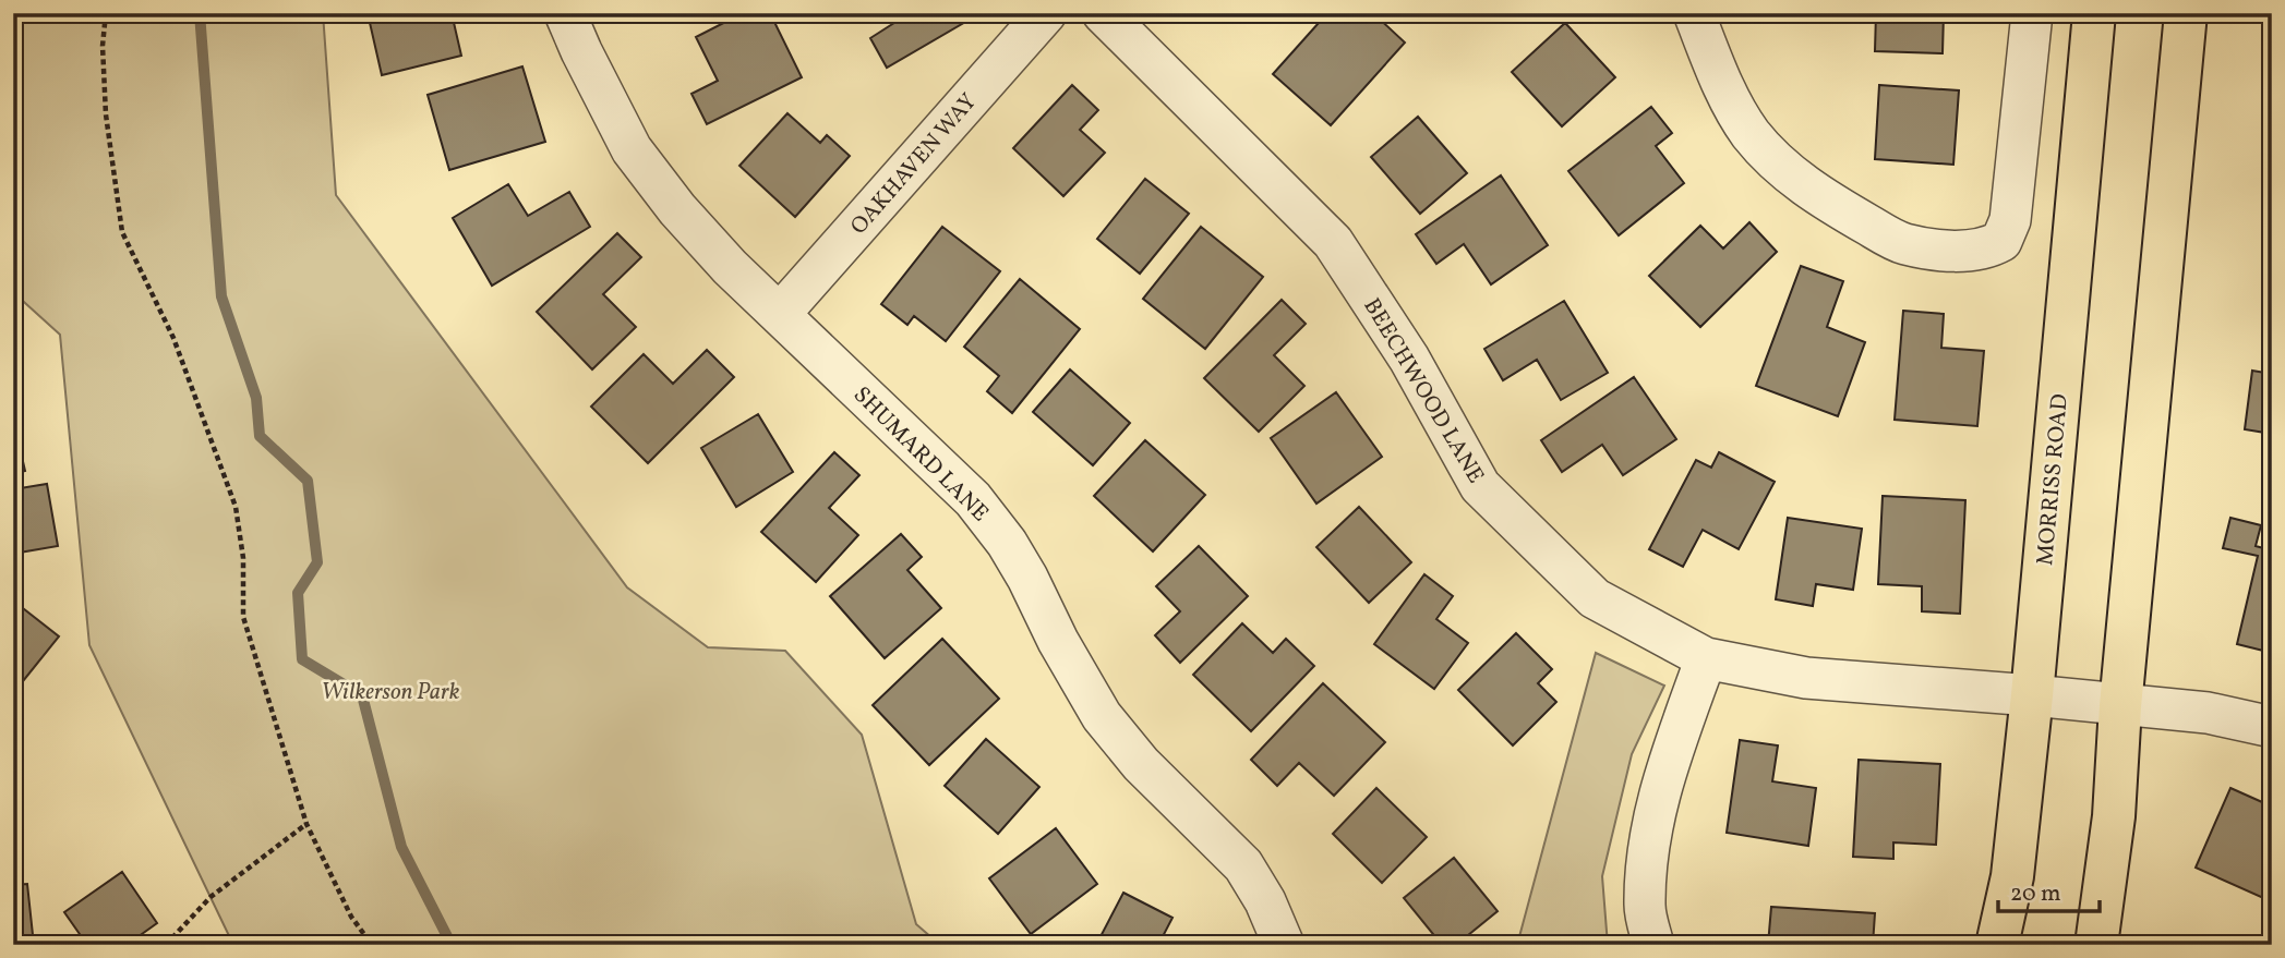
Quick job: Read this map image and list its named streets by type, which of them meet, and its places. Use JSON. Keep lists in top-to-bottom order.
{
  "streets": {
    "main road": ["MORRISS ROAD"],
    "street": ["OAKHAVEN WAY", "BEECHWOOD LANE", "SHUMARD LANE"]
  },
  "crossings": [
    ["OAKHAVEN WAY", "SHUMARD LANE"],
    ["BEECHWOOD LANE", "MORRISS ROAD"]
  ],
  "parks": ["Wilkerson Park"],
  "scale_bar": "20 m"
}
